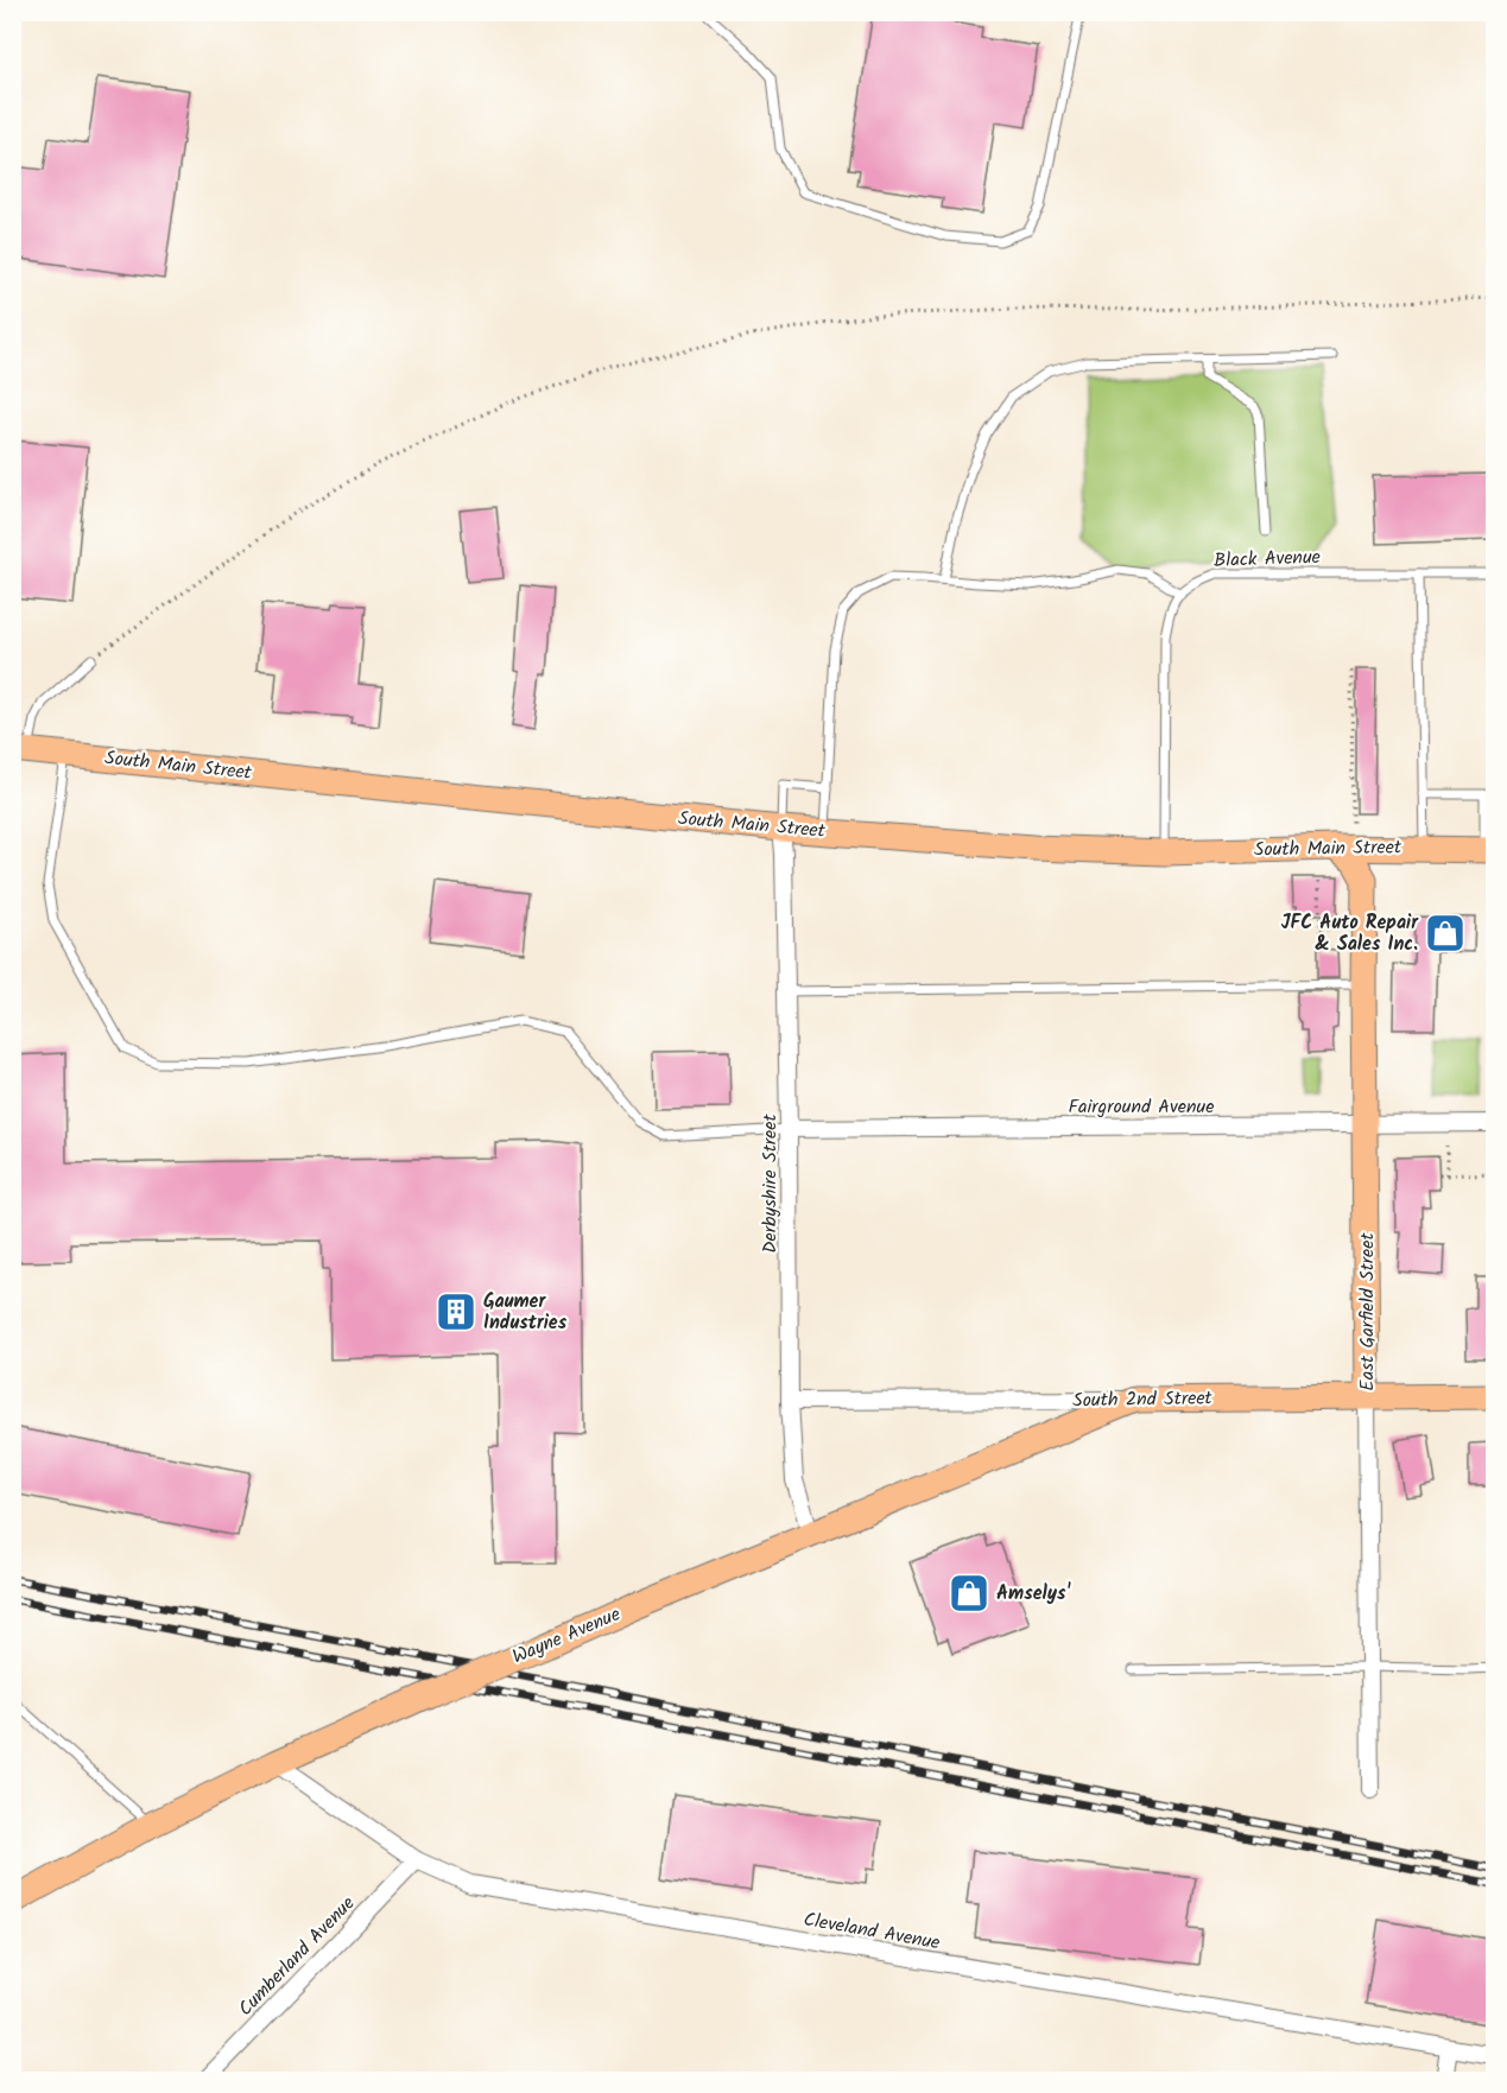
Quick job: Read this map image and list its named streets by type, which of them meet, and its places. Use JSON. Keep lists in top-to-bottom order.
{
  "streets": {
    "main road": [
      "South Main Street",
      "East Garfield Street",
      "South 2nd Street",
      "Wayne Avenue"
    ],
    "street": [
      "Fairground Avenue",
      "Derbyshire Street",
      "Cleveland Avenue",
      "Cumberland Avenue"
    ],
    "lane": ["Black Avenue"]
  },
  "crossings": [
    ["South Main Street", "Derbyshire Street"],
    ["Fairground Avenue", "Derbyshire Street"],
    ["Fairground Avenue", "East Garfield Street"],
    ["Derbyshire Street", "South 2nd Street"],
    ["Derbyshire Street", "Wayne Avenue"],
    ["East Garfield Street", "South 2nd Street"],
    ["South 2nd Street", "Wayne Avenue"],
    ["Wayne Avenue", "Cleveland Avenue"],
    ["Cleveland Avenue", "Cumberland Avenue"]
  ],
  "places": {
    "shop": ["JFC Auto Repair & Sales Inc.", "Amselys'"],
    "building": ["Gaumer Industries"]
  }
}
